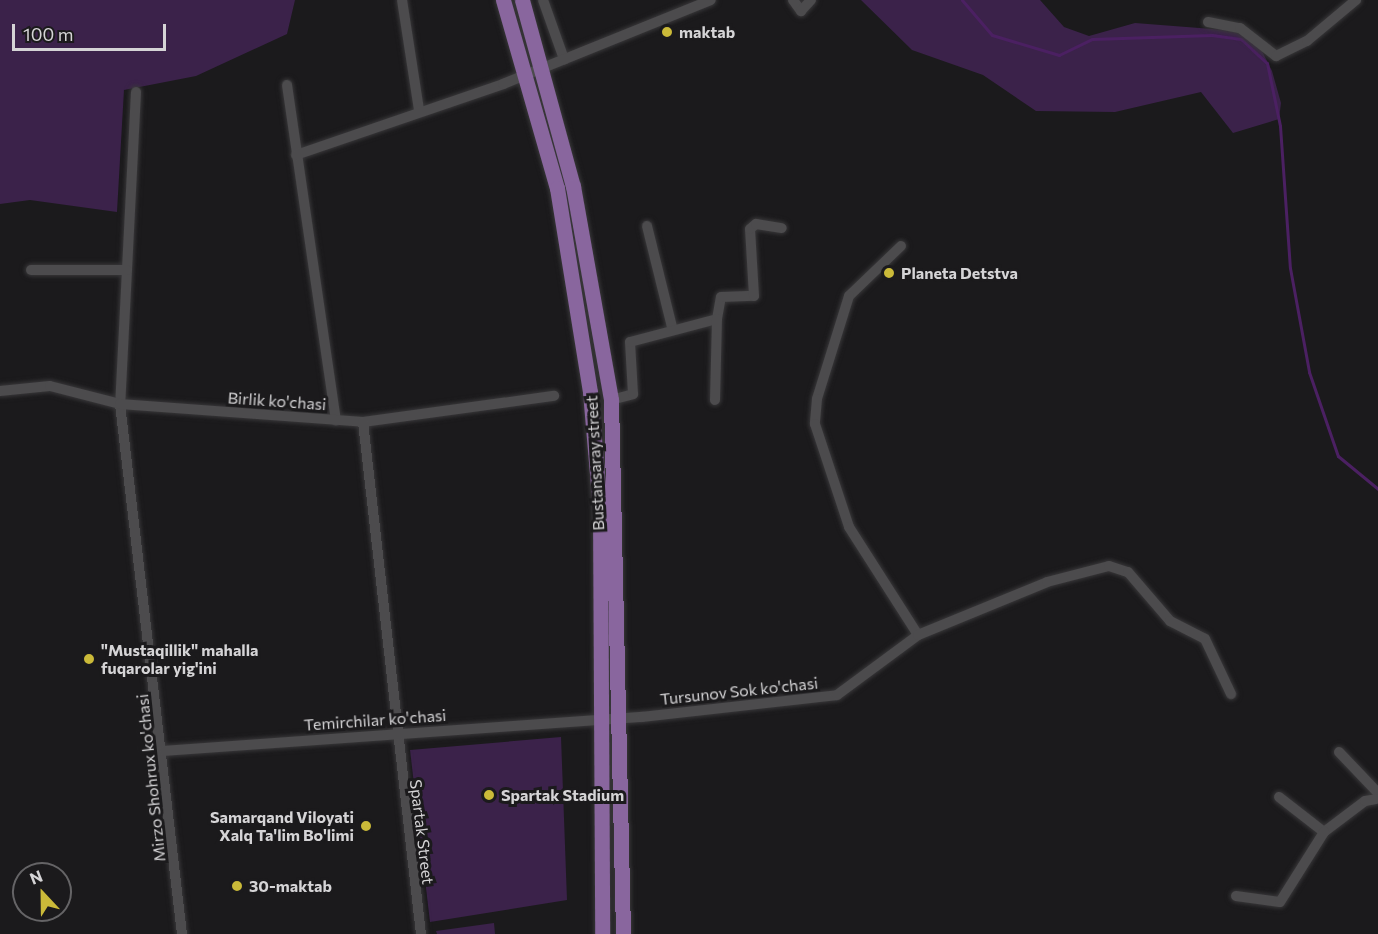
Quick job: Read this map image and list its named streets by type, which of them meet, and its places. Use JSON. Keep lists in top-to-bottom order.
{
  "streets": {
    "main road": ["Bustansaray street"],
    "street": [
      "Birlik ko'chasi",
      "Tursunov Sok ko'chasi",
      "Temirchilar ko'chasi",
      "Mirzo Shohrux ko'chasi",
      "Spartak Street"
    ]
  },
  "crossings": [
    ["Birlik ko'chasi", "Mirzo Shohrux ko'chasi"],
    ["Birlik ko'chasi", "Spartak Street"],
    ["Bustansaray street", "Tursunov Sok ko'chasi"],
    ["Bustansaray street", "Temirchilar ko'chasi"],
    ["Tursunov Sok ko'chasi", "Temirchilar ko'chasi"],
    ["Temirchilar ko'chasi", "Mirzo Shohrux ko'chasi"],
    ["Temirchilar ko'chasi", "Spartak Street"]
  ],
  "places": [
    "maktab",
    "Planeta Detstva",
    "\"Mustaqillik\" mahalla fuqarolar yig'ini",
    "Spartak Stadium",
    "Samarqand Viloyati Xalq Ta'lim Bo'limi",
    "30-maktab"
  ],
  "scale_bar": "100 m",
  "north": "top"
}
